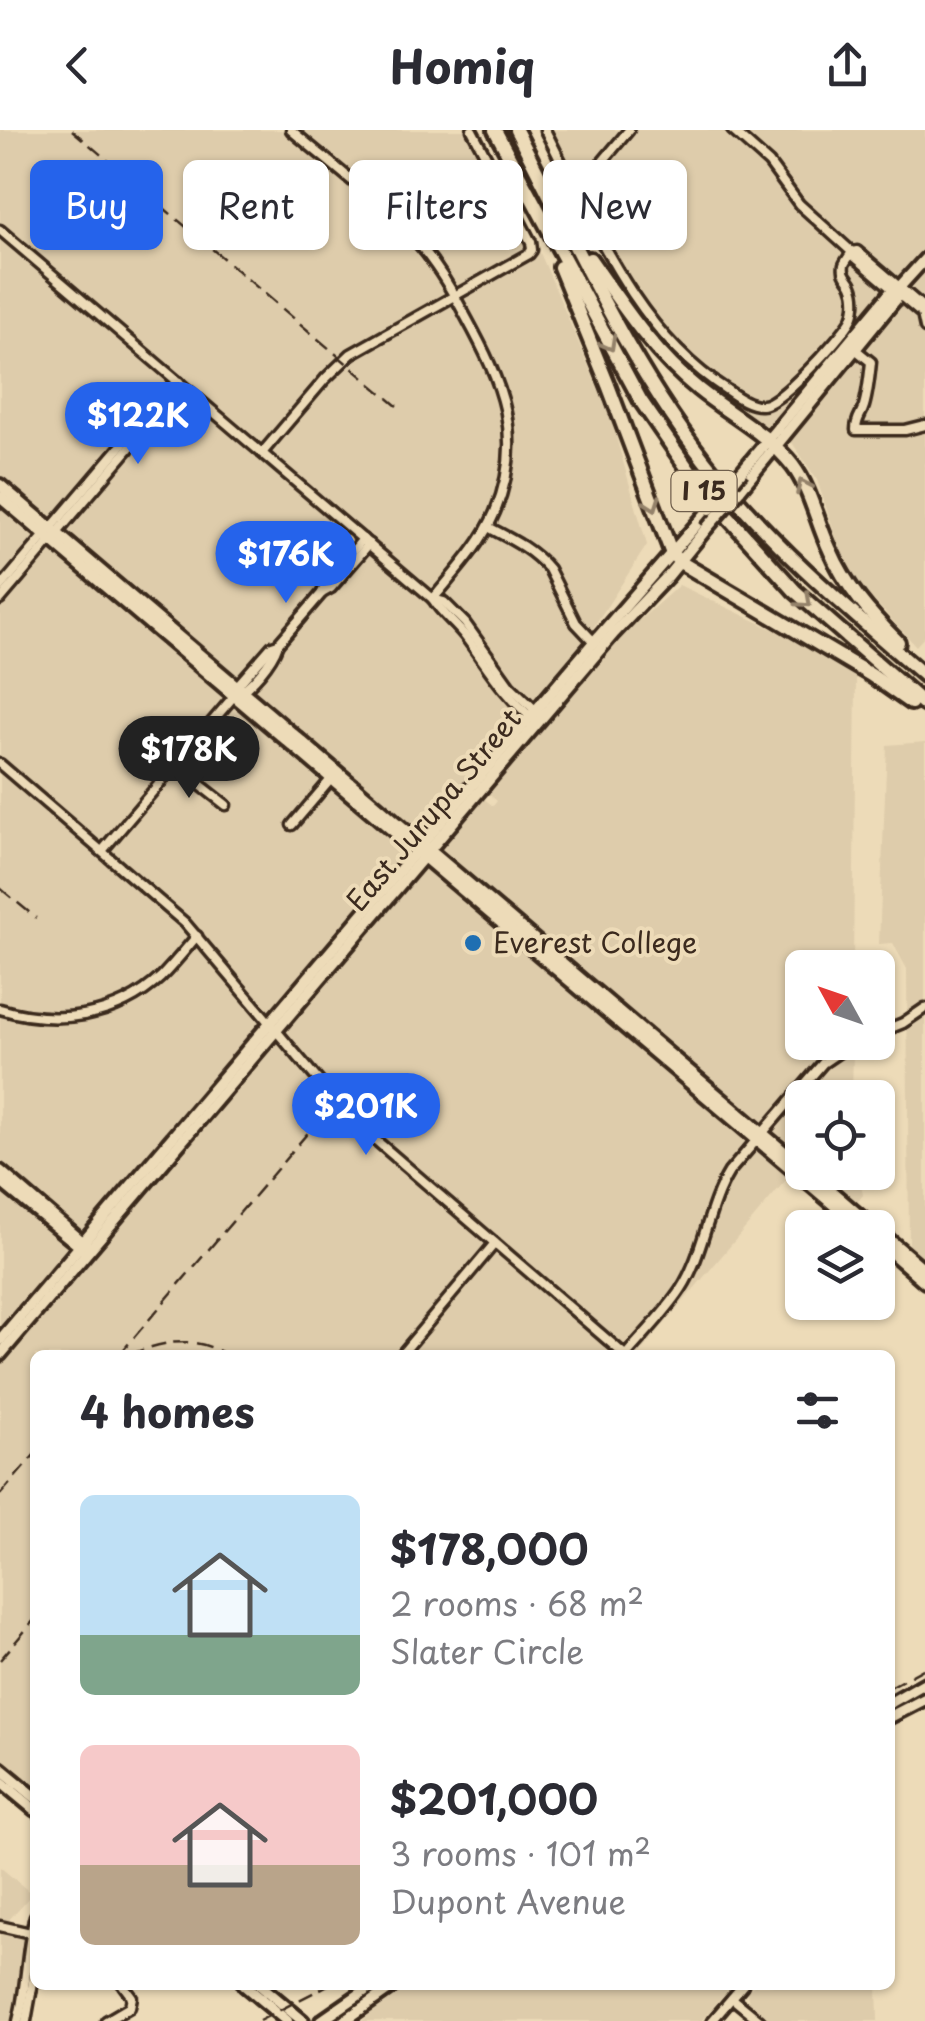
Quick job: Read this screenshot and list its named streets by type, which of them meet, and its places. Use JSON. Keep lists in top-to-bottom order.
{
  "streets": {
    "highway": ["I 15"],
    "main road": ["East Jurupa Street"]
  },
  "places": ["Everest College"],
  "north": "top left",
  "page": {
    "header": "Homiq",
    "chip": [
      "Buy",
      "Rent",
      "Filters",
      "New"
    ],
    "price": [
      "$122K",
      "$176K",
      "$178K",
      "$201K"
    ],
    "heading": "4 homes",
    "list": [
      {
        "name": "$178,000",
        "note": "2 rooms · 68 m² · Slater Circle"
      },
      {
        "name": "$201,000",
        "note": "3 rooms · 101 m² · Dupont Avenue"
      }
    ]
  }
}
